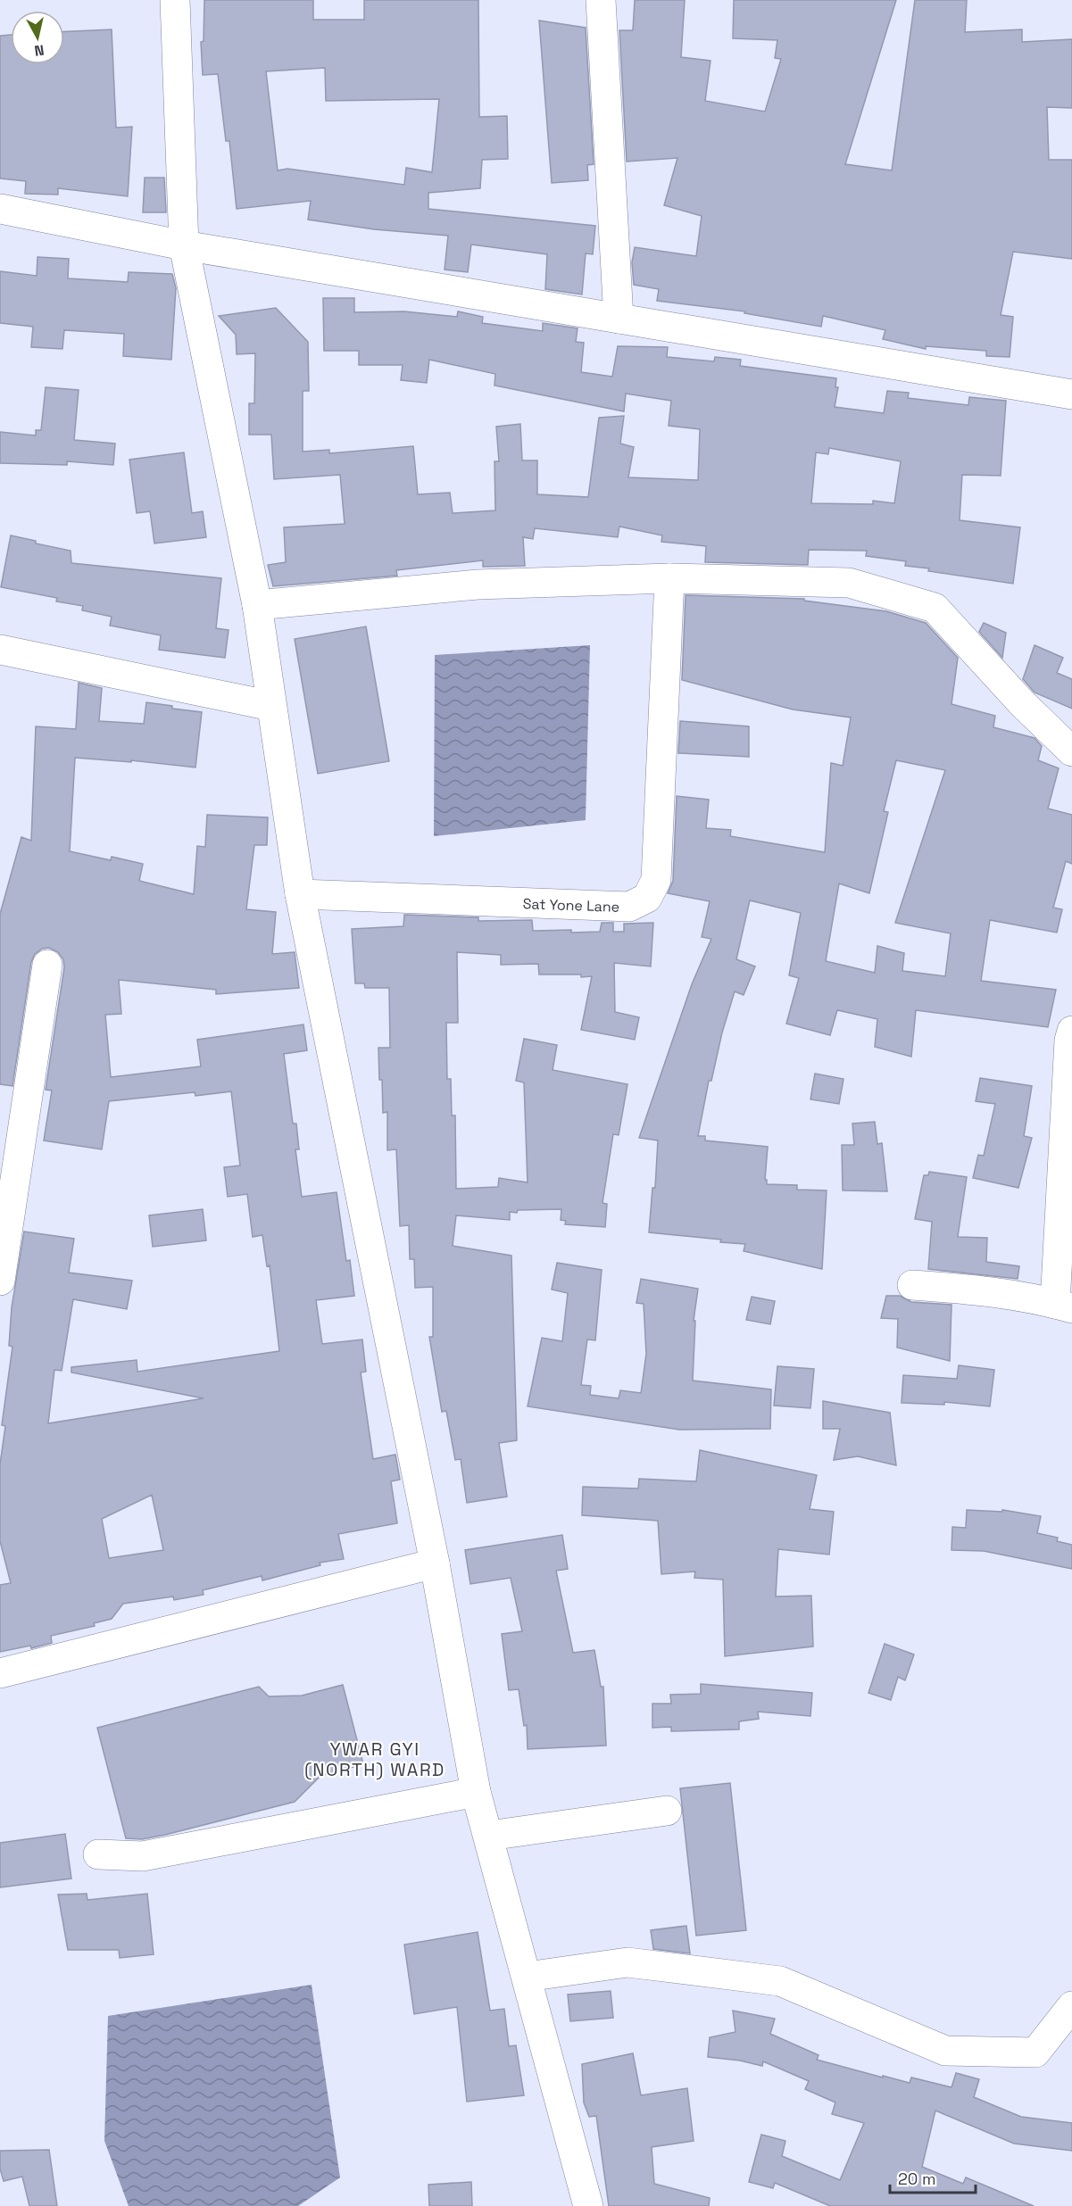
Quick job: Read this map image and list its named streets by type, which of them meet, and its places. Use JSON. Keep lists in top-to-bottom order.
{
  "streets": {
    "street": ["Sat Yone Lane"]
  },
  "districts": ["YWAR GYI (NORTH) WARD"],
  "scale_bar": "20 m",
  "north": "bottom"
}
